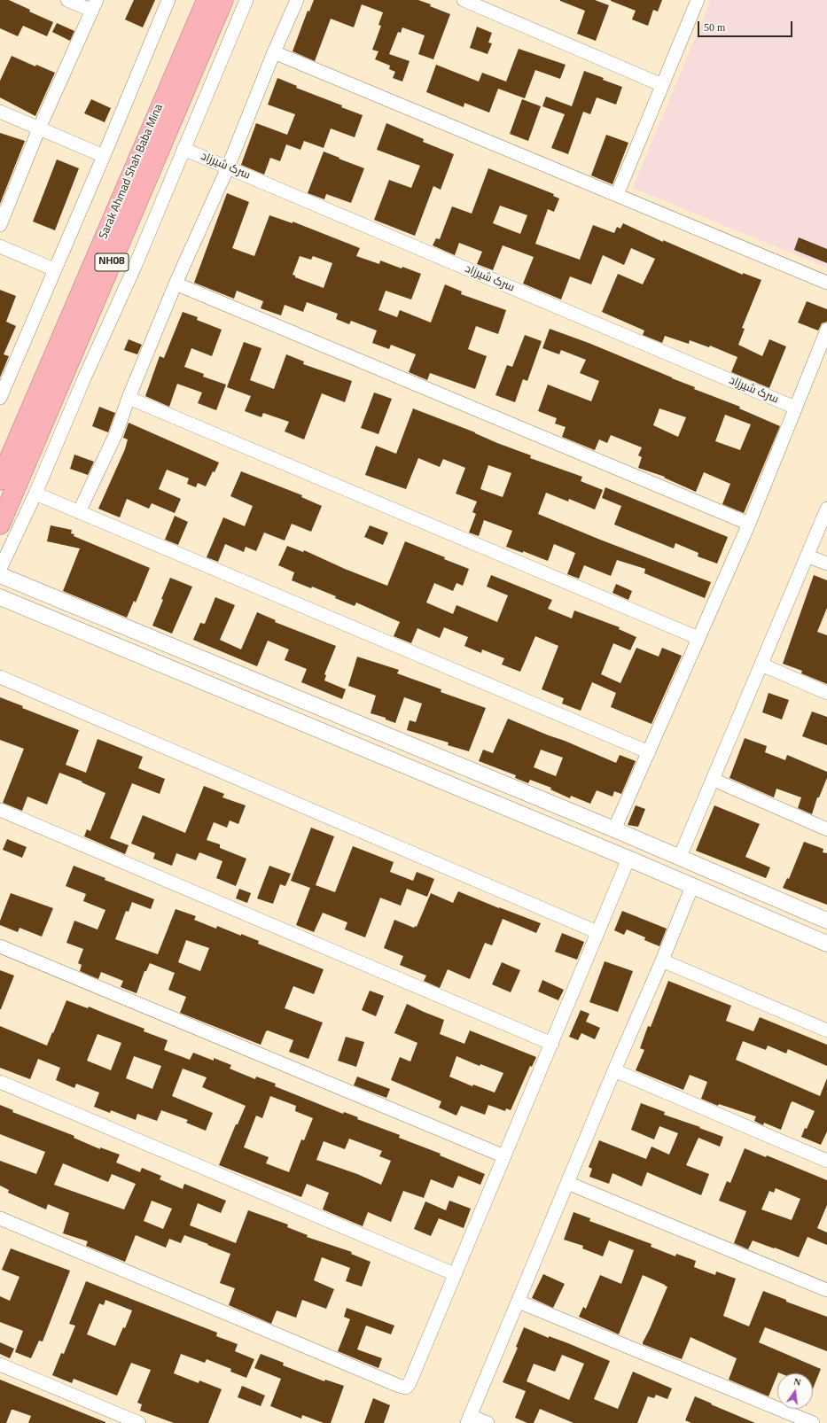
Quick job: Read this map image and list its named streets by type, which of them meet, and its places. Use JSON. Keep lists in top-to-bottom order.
{
  "streets": {
    "highway": ["Sarak Ahmad Shah Baba Mina", "NH08"],
    "street": ["سرک شیرزاد"]
  },
  "scale_bar": "50 m",
  "north": "top"
}
